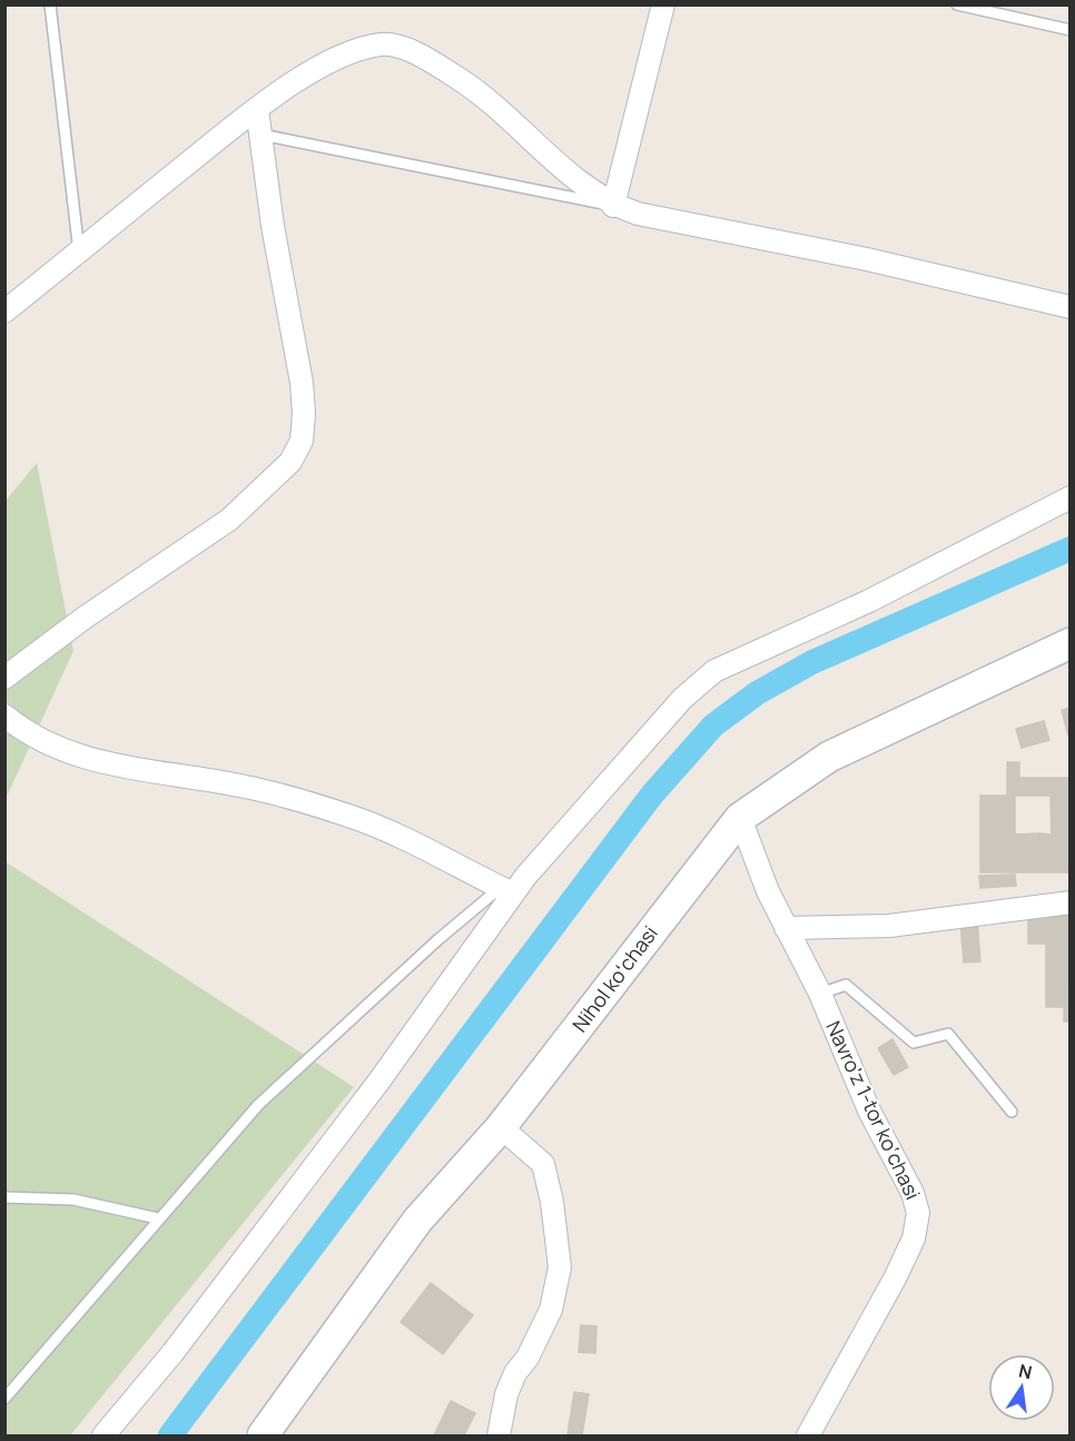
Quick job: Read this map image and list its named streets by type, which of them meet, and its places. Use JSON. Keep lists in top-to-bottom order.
{
  "streets": {
    "main road": ["Nihol koʻchasi"]
  },
  "north": "top"
}
